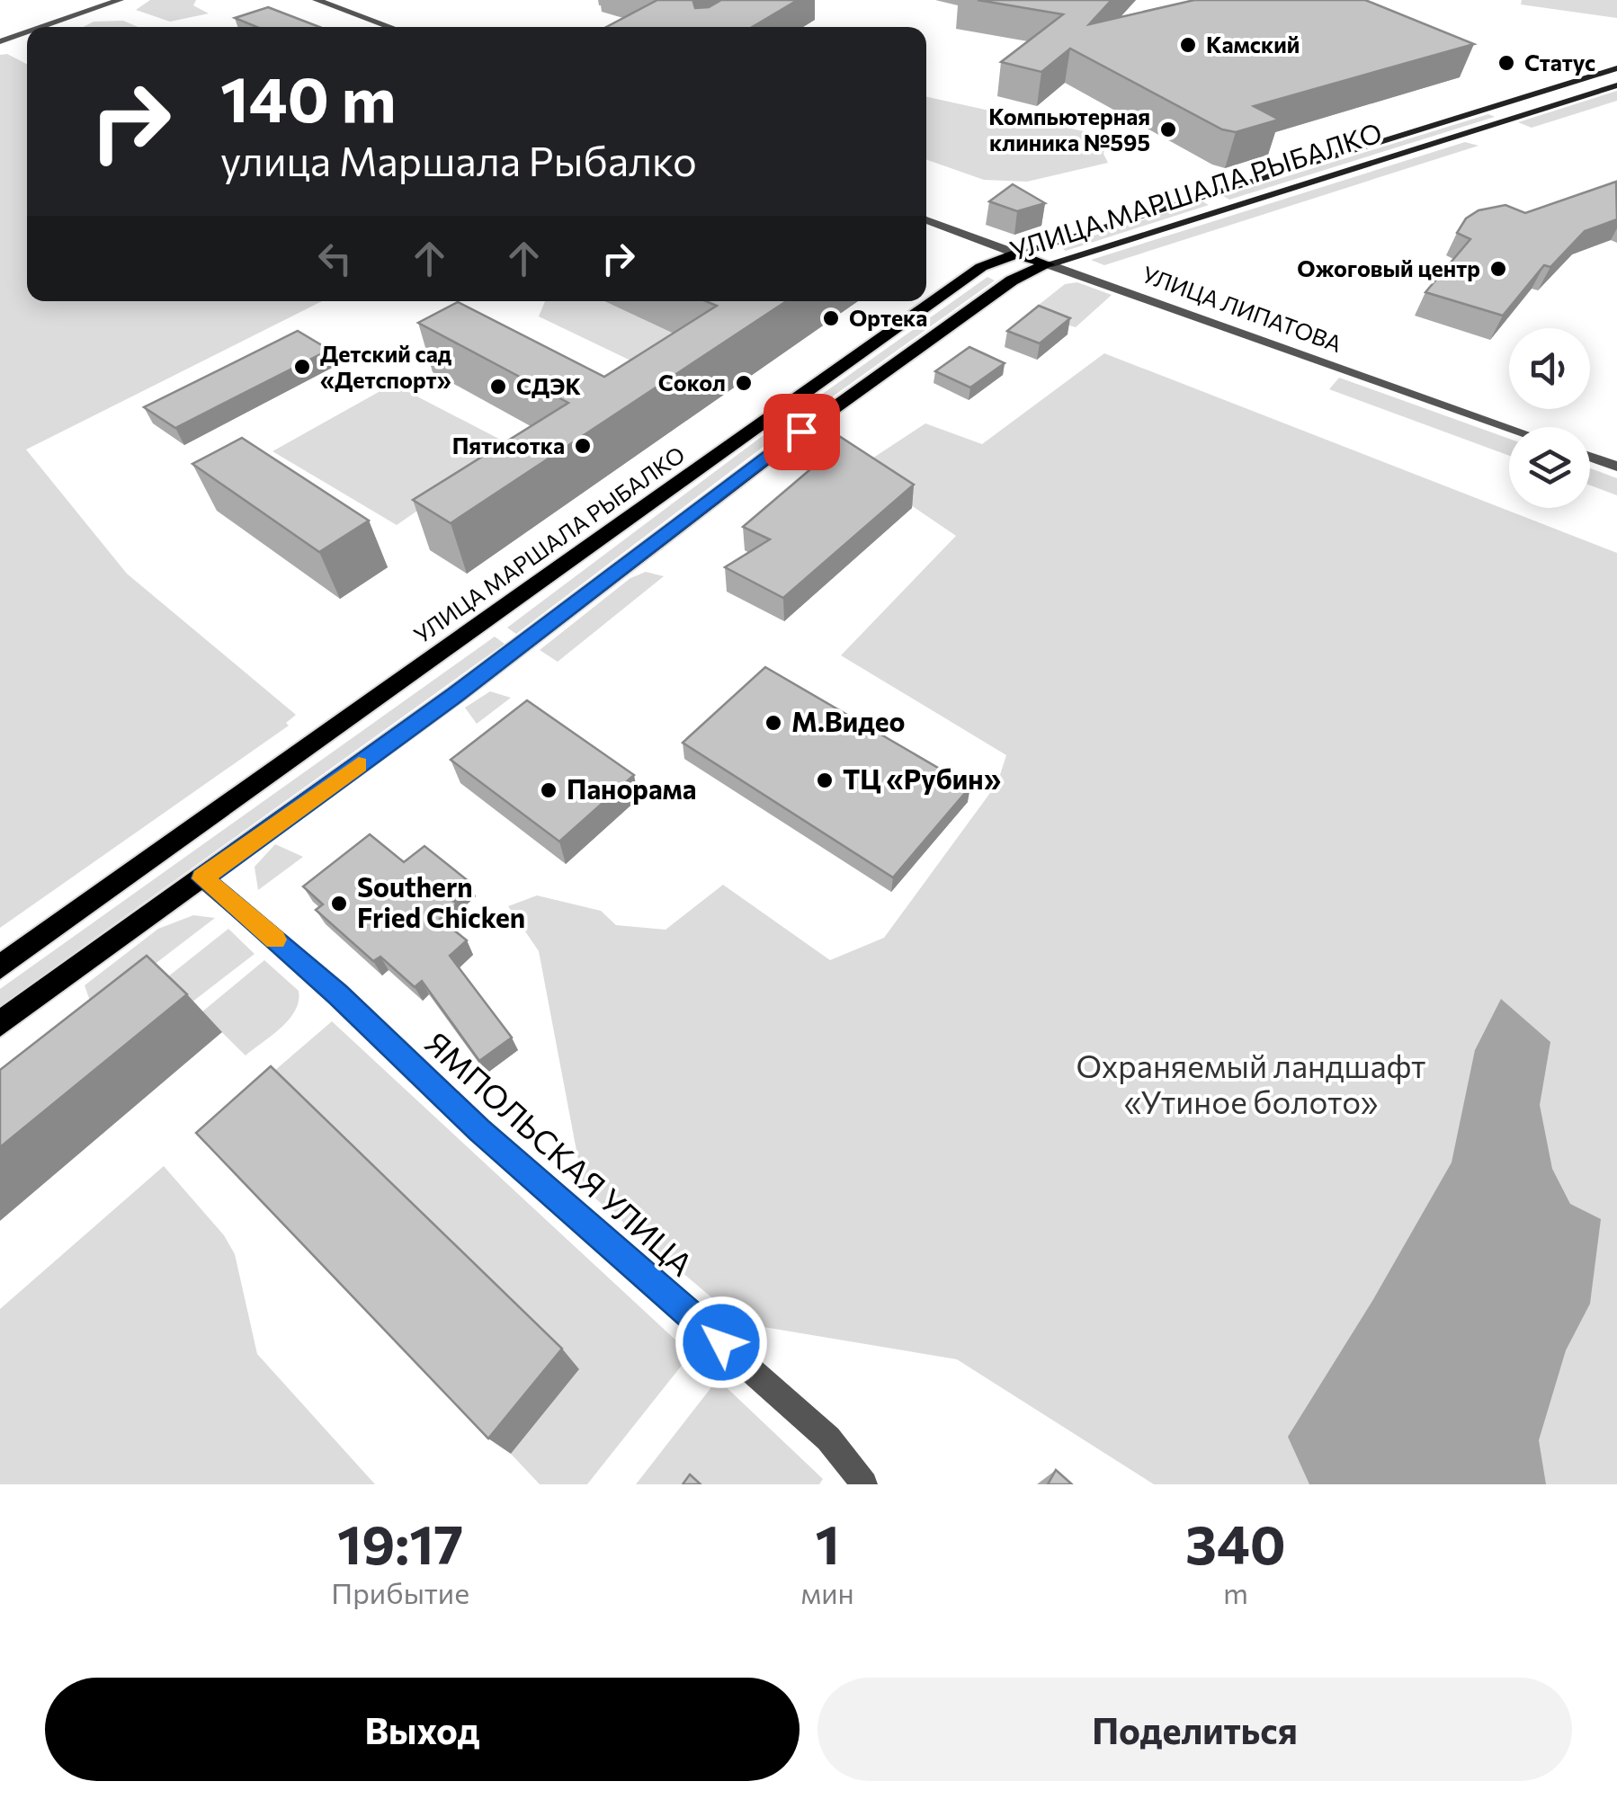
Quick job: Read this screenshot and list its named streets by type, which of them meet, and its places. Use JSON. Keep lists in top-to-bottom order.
{
  "streets": {
    "main road": ["УЛИЦА МАРШАЛА РЫБАЛКО", "УЛИЦА ЛИПАТОВА"],
    "street": ["ЯМПОЛЬСКАЯ УЛИЦА"]
  },
  "crossings": [
    ["УЛИЦА МАРШАЛА РЫБАЛКО", "УЛИЦА ЛИПАТОВА"],
    ["УЛИЦА МАРШАЛА РЫБАЛКО", "ЯМПОЛЬСКАЯ УЛИЦА"]
  ],
  "parks": ["Охраняемый ландшафт «Утиное болото»"],
  "places": [
    "Камский",
    "Статус",
    "Компьютерная клиника №595",
    "Ожоговый центр",
    "Ортека",
    "Детский сад «Детспорт»",
    "Сокол",
    "СДЭК",
    "Пятисотка",
    "М.Видео",
    "ТЦ «Рубин»",
    "Панорама",
    "Southern Fried Chicken"
  ],
  "page": {
    "turn": ["140 m", "улица Маршала Рыбалко"],
    "eta": [
      "19:17",
      "Прибытие",
      "1",
      "мин",
      "340",
      "m"
    ],
    "buttons": ["Выход", "Поделиться"]
  }
}
